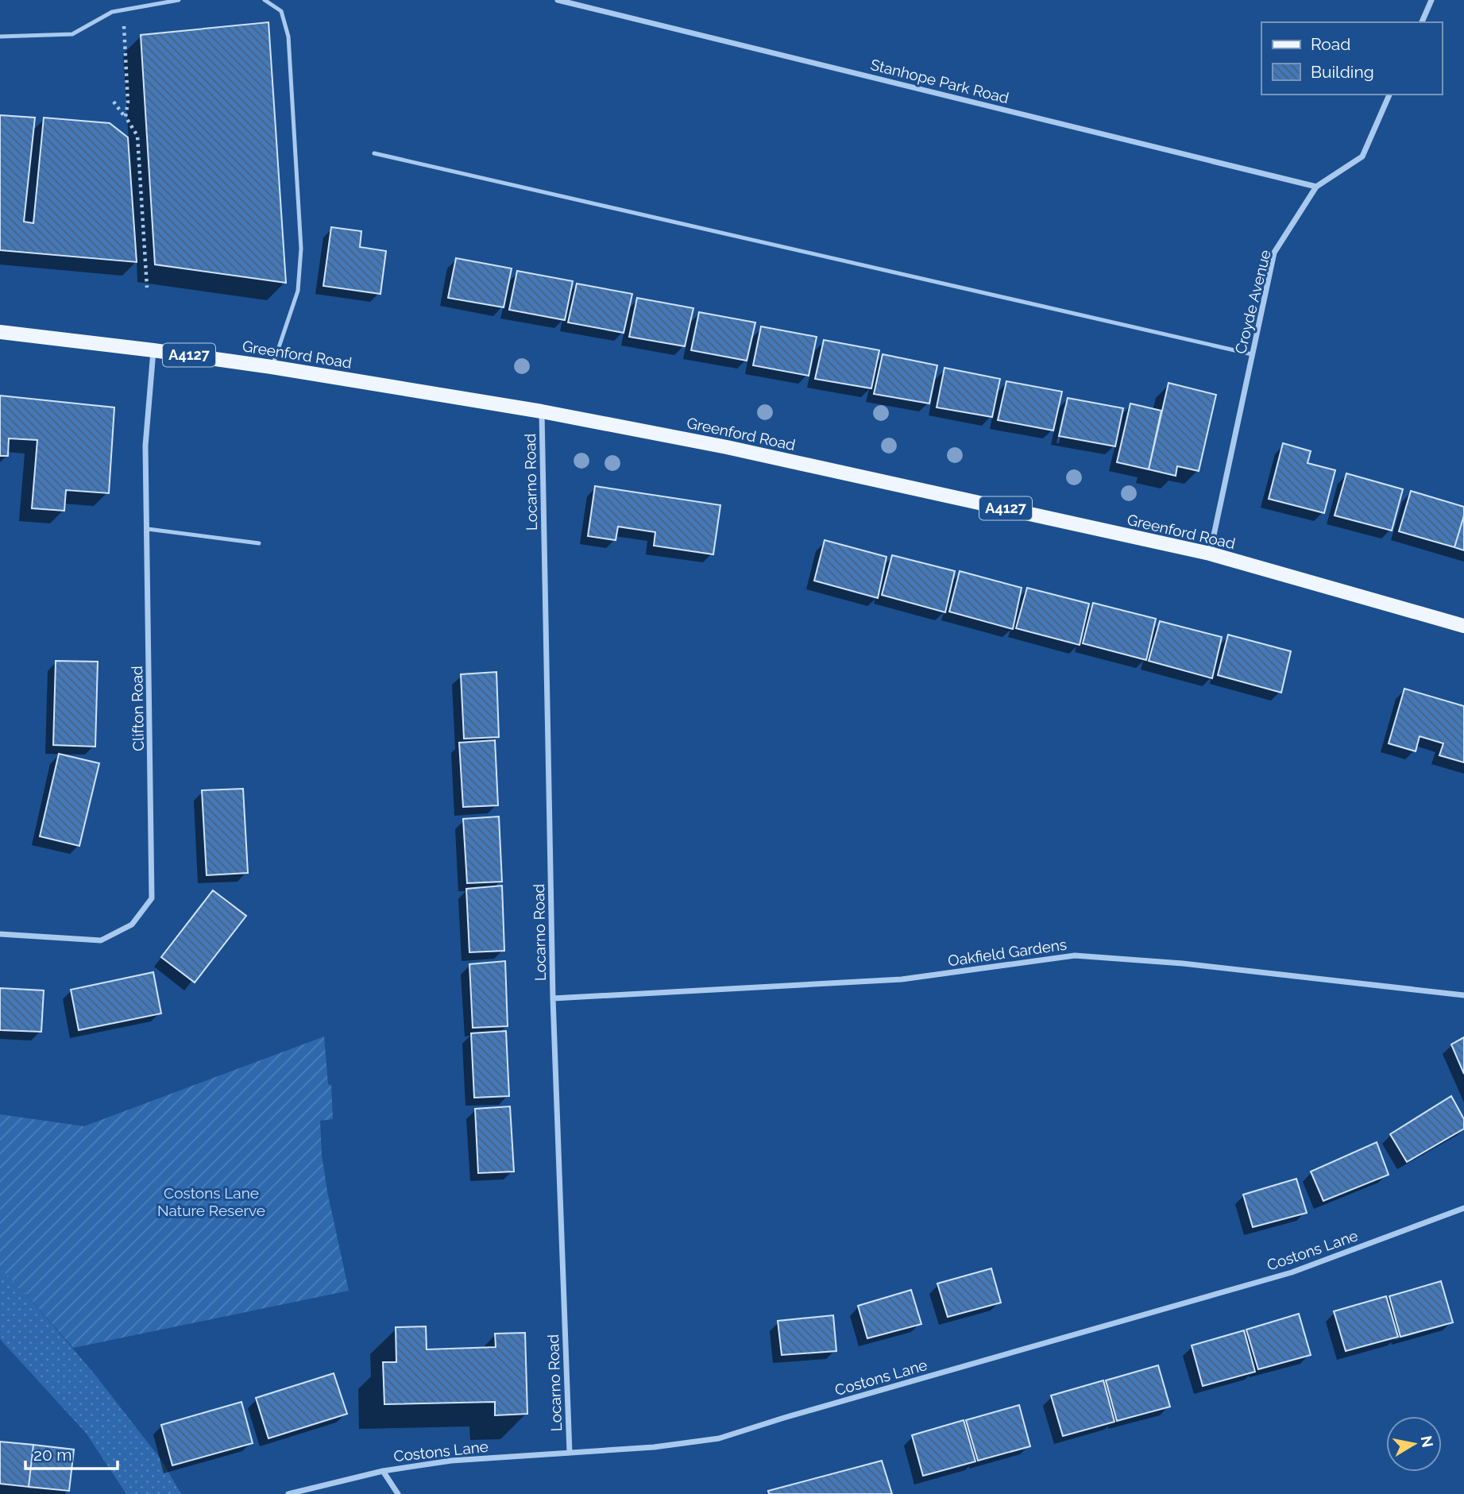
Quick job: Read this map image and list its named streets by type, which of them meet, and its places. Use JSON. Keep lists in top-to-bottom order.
{
  "streets": {
    "main road": ["Greenford Road", "A4127"],
    "street": [
      "Stanhope Park Road",
      "Croyde Avenue",
      "Locarno Road",
      "Clifton Road",
      "Oakfield Gardens",
      "Costons Lane"
    ]
  },
  "crossings": [
    ["Stanhope Park Road", "Croyde Avenue"],
    ["Croyde Avenue", "Greenford Road"],
    ["Greenford Road", "Locarno Road"],
    ["Greenford Road", "Clifton Road"],
    ["Locarno Road", "Oakfield Gardens"],
    ["Locarno Road", "Costons Lane"]
  ],
  "parks": ["Costons Lane Nature Reserve"],
  "legend": ["Road", "Building"],
  "scale_bar": "20 m",
  "north": "right"
}
